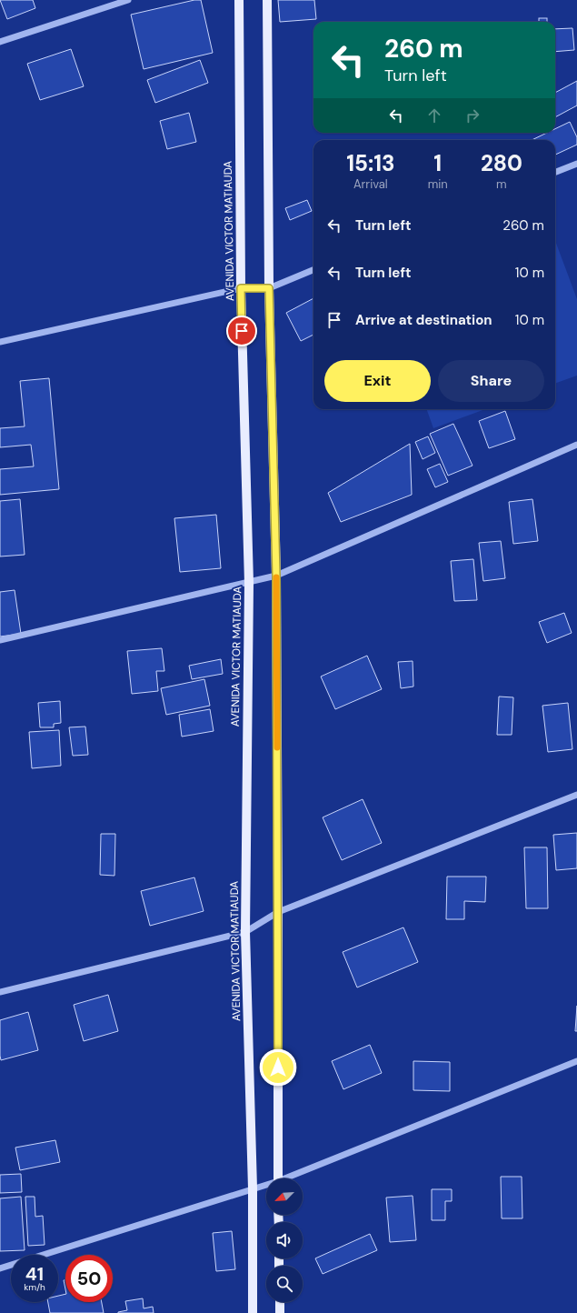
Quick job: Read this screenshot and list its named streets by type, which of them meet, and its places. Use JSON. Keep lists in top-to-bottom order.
{
  "streets": {
    "main road": ["AVENIDA VICTOR MATIAUDA"]
  },
  "north": "bottom left",
  "page": {
    "turn": ["260 m", "Turn left"],
    "eta": [
      "15:13",
      "Arrival",
      "1",
      "min",
      "280",
      "m"
    ],
    "list": [
      {
        "name": "Turn left",
        "value": "260 m"
      },
      {
        "name": "Turn left",
        "value": "10 m"
      },
      {
        "name": "Arrive at destination",
        "value": "10 m"
      }
    ],
    "buttons": ["Exit", "Share"],
    "speed": "41 km/h",
    "limit": "50"
  }
}
